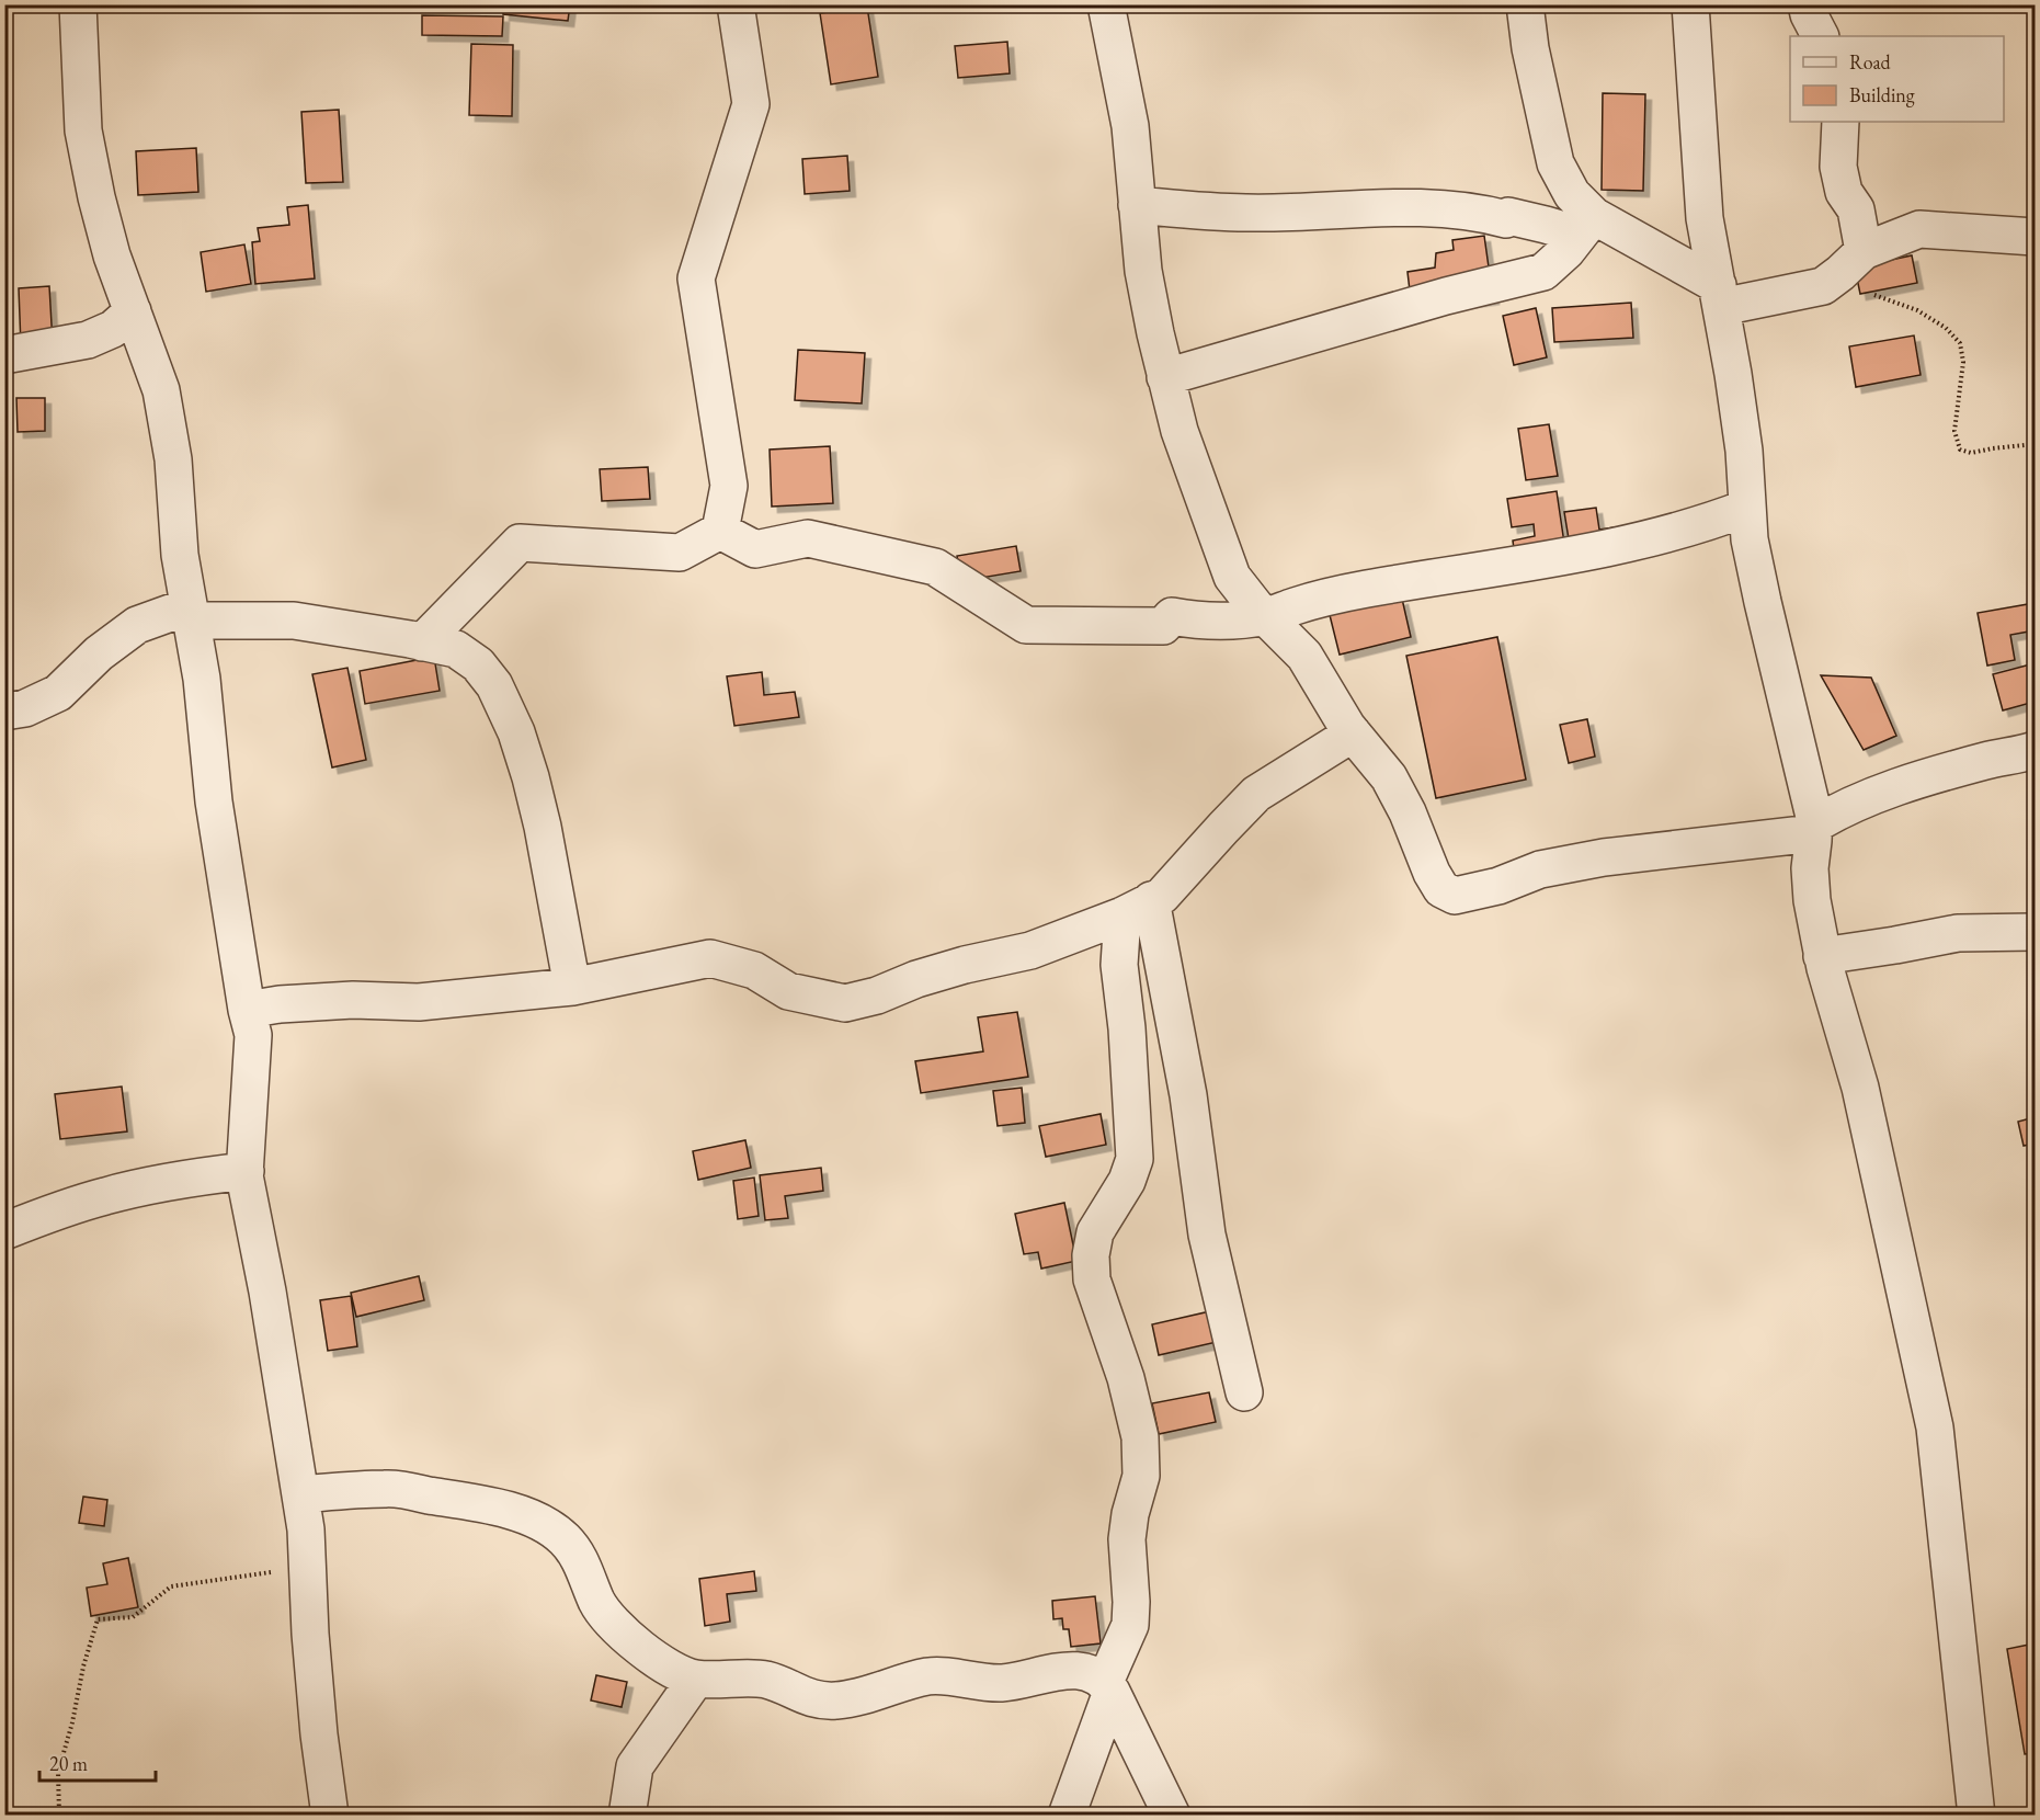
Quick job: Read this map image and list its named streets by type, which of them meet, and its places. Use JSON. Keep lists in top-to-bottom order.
{
  "legend": ["Road", "Building"],
  "scale_bar": "20 m"
}
